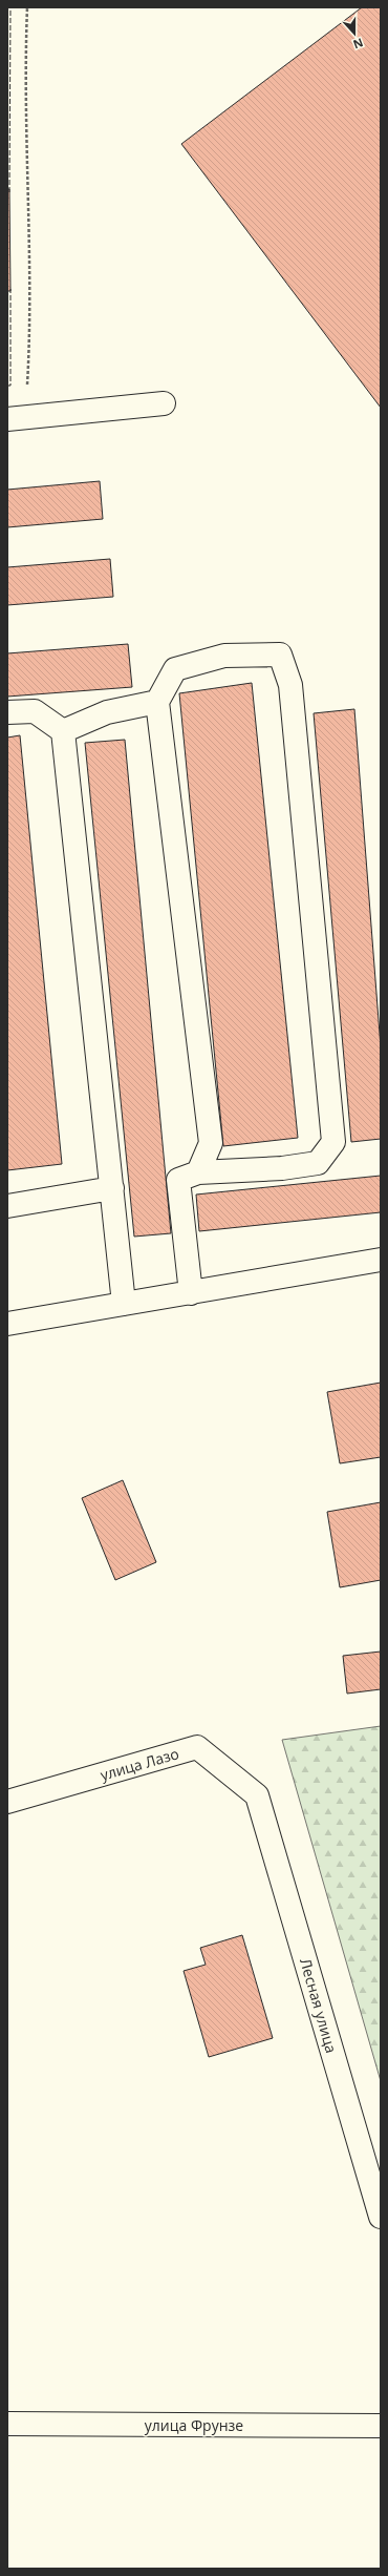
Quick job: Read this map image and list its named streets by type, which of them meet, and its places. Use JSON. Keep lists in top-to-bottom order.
{
  "streets": {
    "street": ["улица Лазо", "Лесная улица", "улица Фрунзе"]
  },
  "crossings": [
    ["улица Лазо", "Лесная улица"]
  ],
  "north": "bottom"
}
